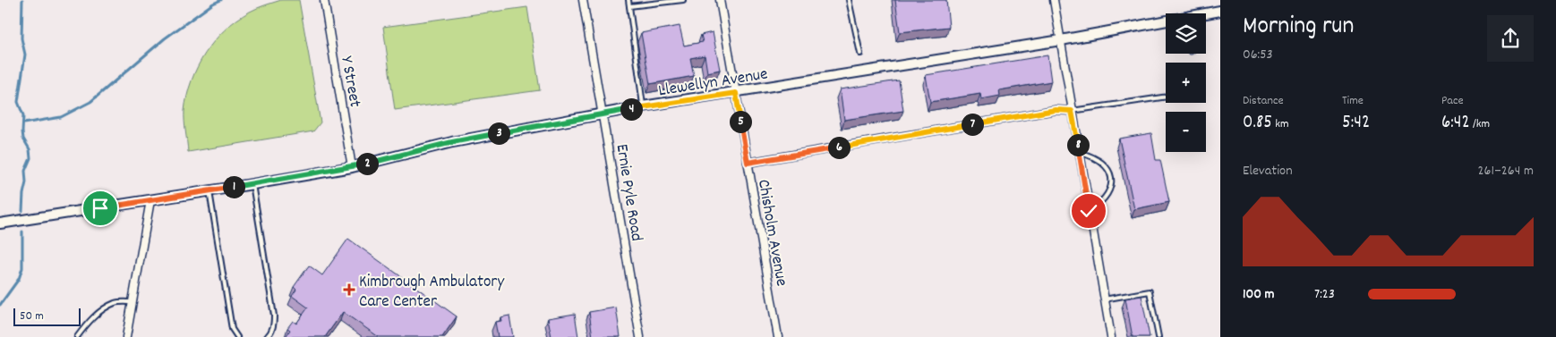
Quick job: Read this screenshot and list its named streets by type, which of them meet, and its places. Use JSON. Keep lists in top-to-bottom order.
{
  "streets": {
    "street": [
      "Llewellyn Avenue",
      "Y Street",
      "Ernie Pyle Road",
      "Chisholm Avenue"
    ]
  },
  "crossings": [
    ["Llewellyn Avenue", "Y Street"],
    ["Llewellyn Avenue", "Ernie Pyle Road"],
    ["Llewellyn Avenue", "Chisholm Avenue"]
  ],
  "places": {
    "health": ["Kimbrough Ambulatory Care Center"]
  },
  "scale_bar": "50 m",
  "page": {
    "heading": ["Morning run", "06:53"],
    "map_buttons": ["+", "−"],
    "stats": [
      ["Distance", "0.85 km"],
      ["Time", "5:42"],
      ["Pace", "6:42 /km"]
    ],
    "pins": [
      "4",
      "5",
      "7",
      "3",
      "8",
      "6",
      "2",
      "1"
    ],
    "chart": ["Elevation", "261–264 m"],
    "list": [
      {
        "name": "100 m",
        "note": "7:23"
      }
    ],
    "scale": "50 m"
  }
}
